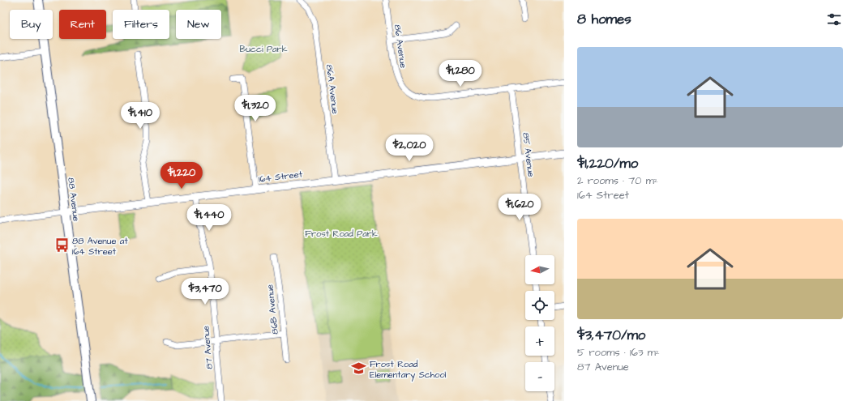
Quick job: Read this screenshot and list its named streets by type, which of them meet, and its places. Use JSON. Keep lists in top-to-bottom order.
{
  "streets": {
    "main road": ["88 Avenue"],
    "street": [
      "86 Avenue",
      "86A Avenue",
      "85 Avenue",
      "164 Street",
      "86B Avenue",
      "87 Avenue"
    ]
  },
  "crossings": [
    ["86 Avenue", "85 Avenue"],
    ["86A Avenue", "164 Street"],
    ["85 Avenue", "164 Street"],
    ["164 Street", "88 Avenue"],
    ["164 Street", "87 Avenue"]
  ],
  "parks": ["Bucci Park", "Frost Road Park"],
  "places": {
    "bus stop": ["88 Avenue at 164 Street"],
    "school or university": ["Frost Road Elementary School"]
  },
  "north": "left",
  "page": {
    "heading": "8 homes",
    "chip": [
      "Buy",
      "Rent",
      "Filters",
      "New"
    ],
    "list": [
      {
        "name": "$1,220/mo",
        "note": "2 rooms · 70 m² · 164 Street"
      },
      {
        "name": "$3,470/mo",
        "note": "5 rooms · 163 m² · 87 Avenue"
      }
    ],
    "price": [
      "$1,280",
      "$1,320",
      "$1,410",
      "$2,020",
      "$1,220",
      "$1,620",
      "$1,440",
      "$3,470"
    ],
    "map_buttons": ["+", "−"]
  }
}
